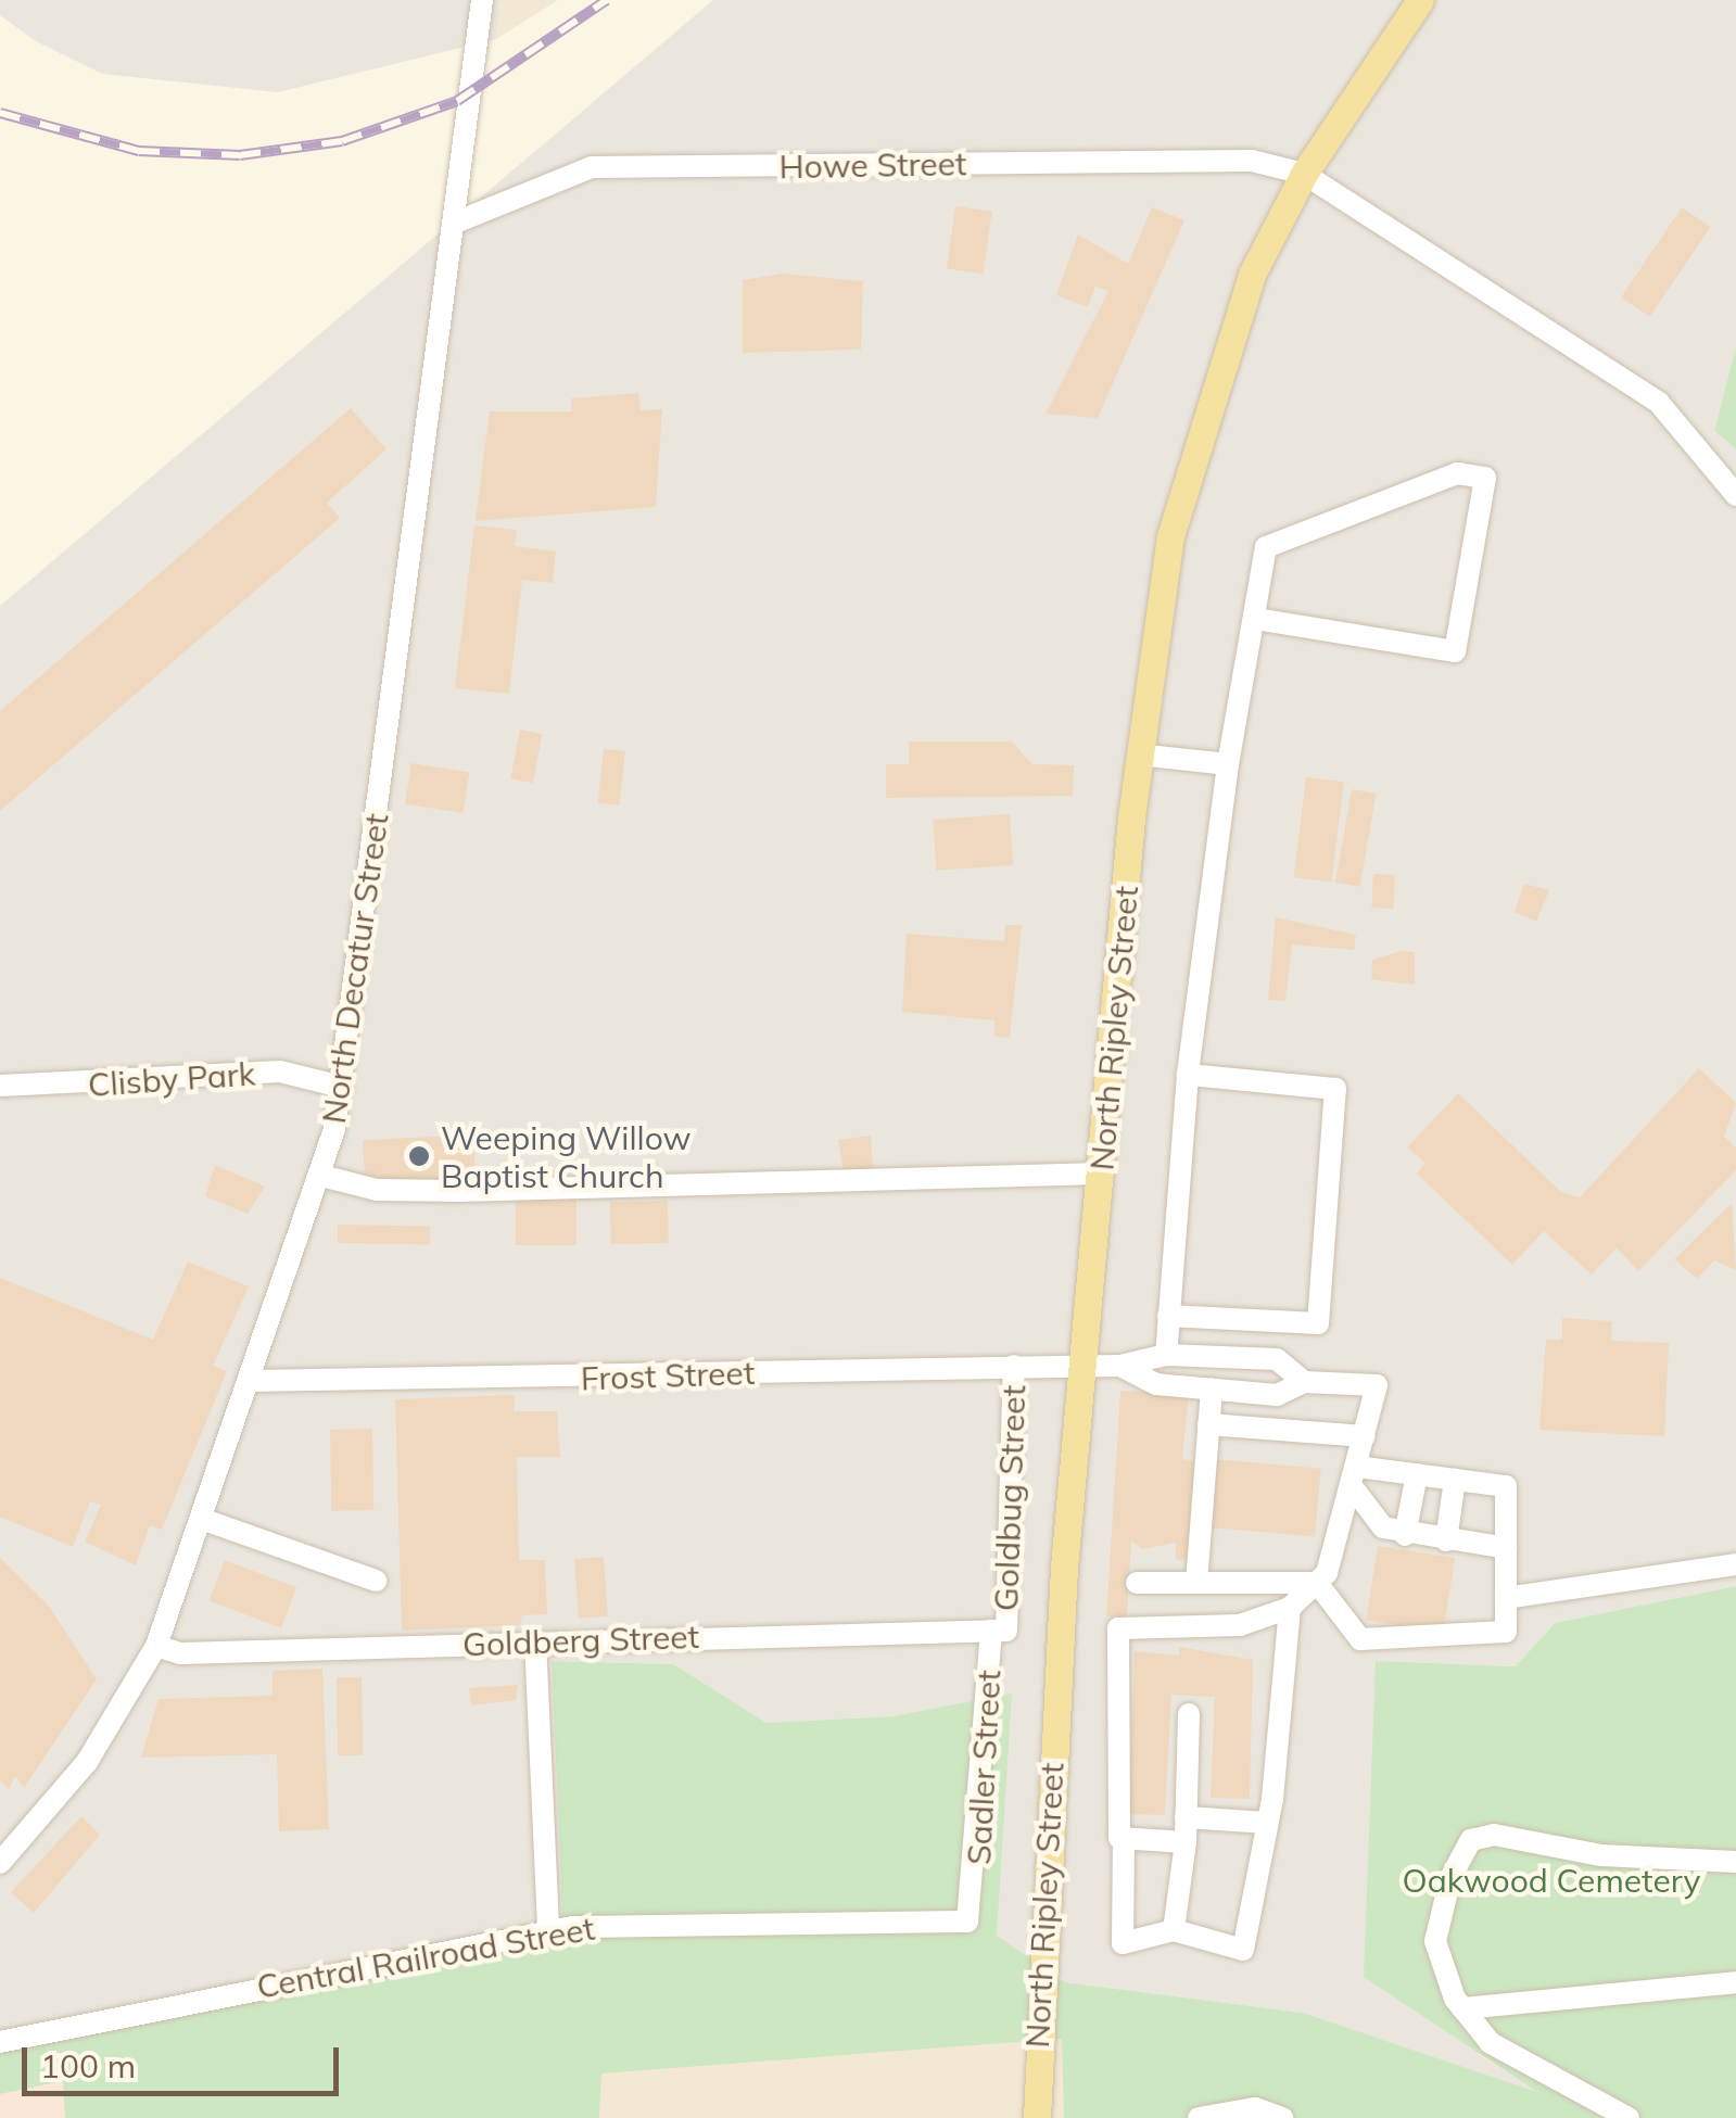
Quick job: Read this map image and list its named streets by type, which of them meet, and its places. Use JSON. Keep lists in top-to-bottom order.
{
  "streets": {
    "main road": ["North Ripley Street"],
    "street": [
      "Howe Street",
      "North Decatur Street",
      "Clisby Park",
      "Frost Street",
      "Goldbug Street",
      "Goldberg Street",
      "Sadler Street",
      "Central Railroad Street"
    ]
  },
  "crossings": [
    ["Howe Street", "North Decatur Street"],
    ["Howe Street", "North Ripley Street"],
    ["North Decatur Street", "Clisby Park"],
    ["North Decatur Street", "Frost Street"],
    ["North Decatur Street", "Goldberg Street"],
    ["North Ripley Street", "Frost Street"],
    ["Frost Street", "Goldbug Street"],
    ["Goldbug Street", "Goldberg Street"],
    ["Goldbug Street", "Sadler Street"],
    ["Goldberg Street", "Sadler Street"],
    ["Sadler Street", "Central Railroad Street"]
  ],
  "parks": ["Oakwood Cemetery"],
  "places": ["Weeping Willow Baptist Church"],
  "scale_bar": "100 m"
}
